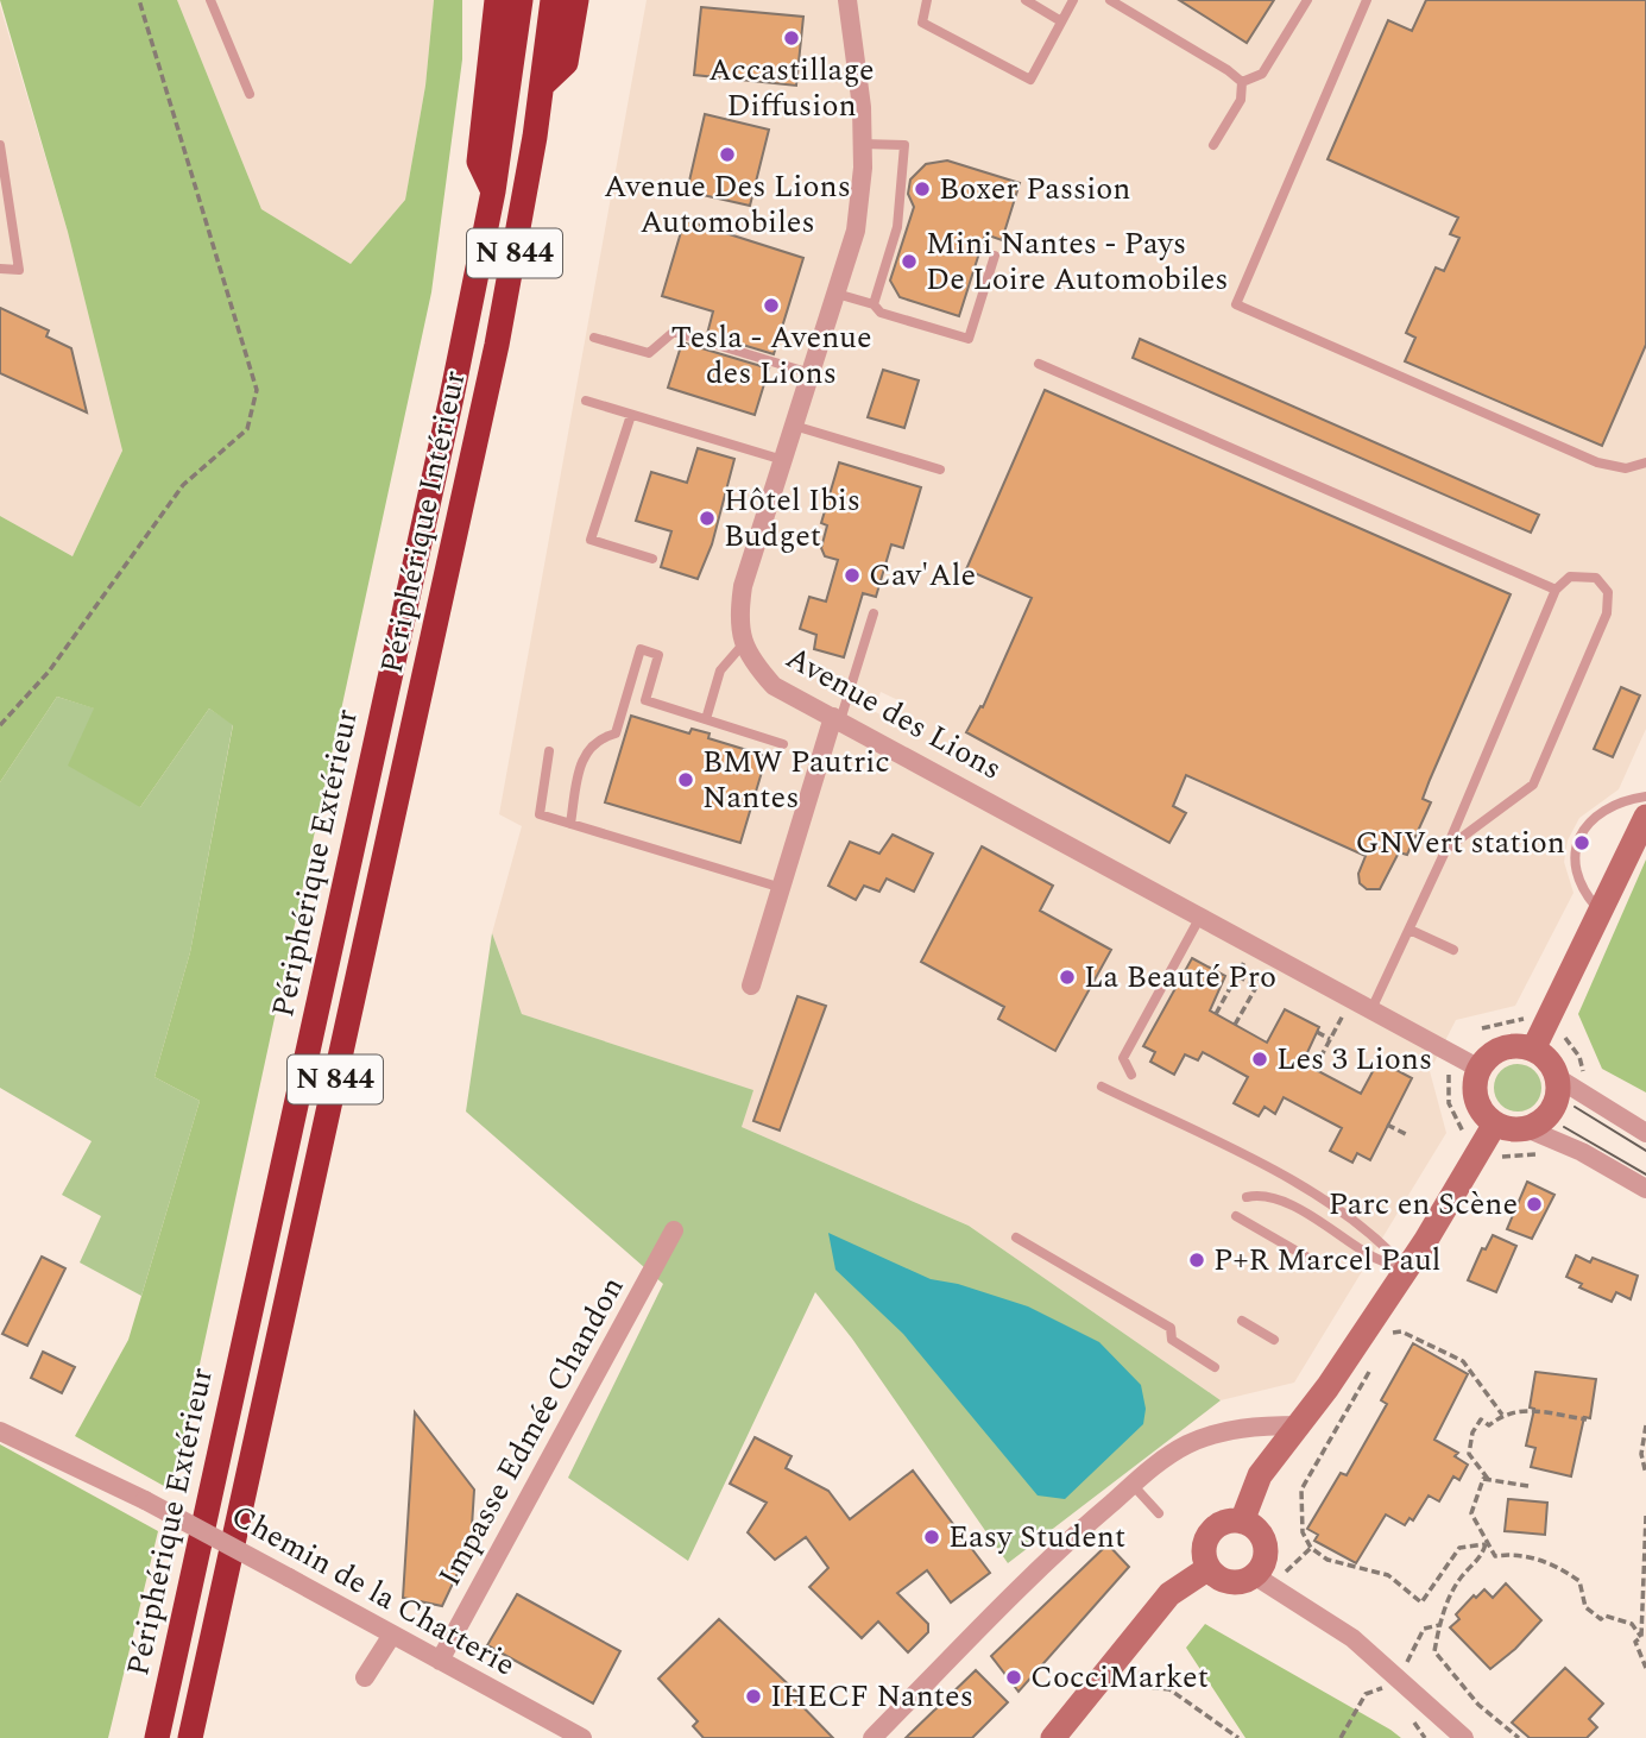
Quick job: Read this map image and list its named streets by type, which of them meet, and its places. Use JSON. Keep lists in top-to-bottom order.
{
  "streets": {
    "highway": ["N 844", "Périphérique Intérieur", "Périphérique Extérieur"],
    "street": ["Avenue des Lions", "Impasse Edmée Chandon", "Chemin de la Chatterie"]
  },
  "crossings": [
    ["Impasse Edmée Chandon", "Chemin de la Chatterie"]
  ],
  "places": [
    "Accastillage Diffusion",
    "Avenue Des Lions Automobiles",
    "Boxer Passion",
    "Mini Nantes - Pays De Loire Automobiles",
    "Tesla - Avenue des Lions",
    "Hôtel Ibis Budget",
    "Cav'Ale",
    "BMW Pautric Nantes",
    "GNVert station",
    "La Beauté Pro",
    "Les 3 Lions",
    "Parc en Scène",
    "P+R Marcel Paul",
    "Easy Student",
    "CocciMarket",
    "IHECF Nantes"
  ]
}
